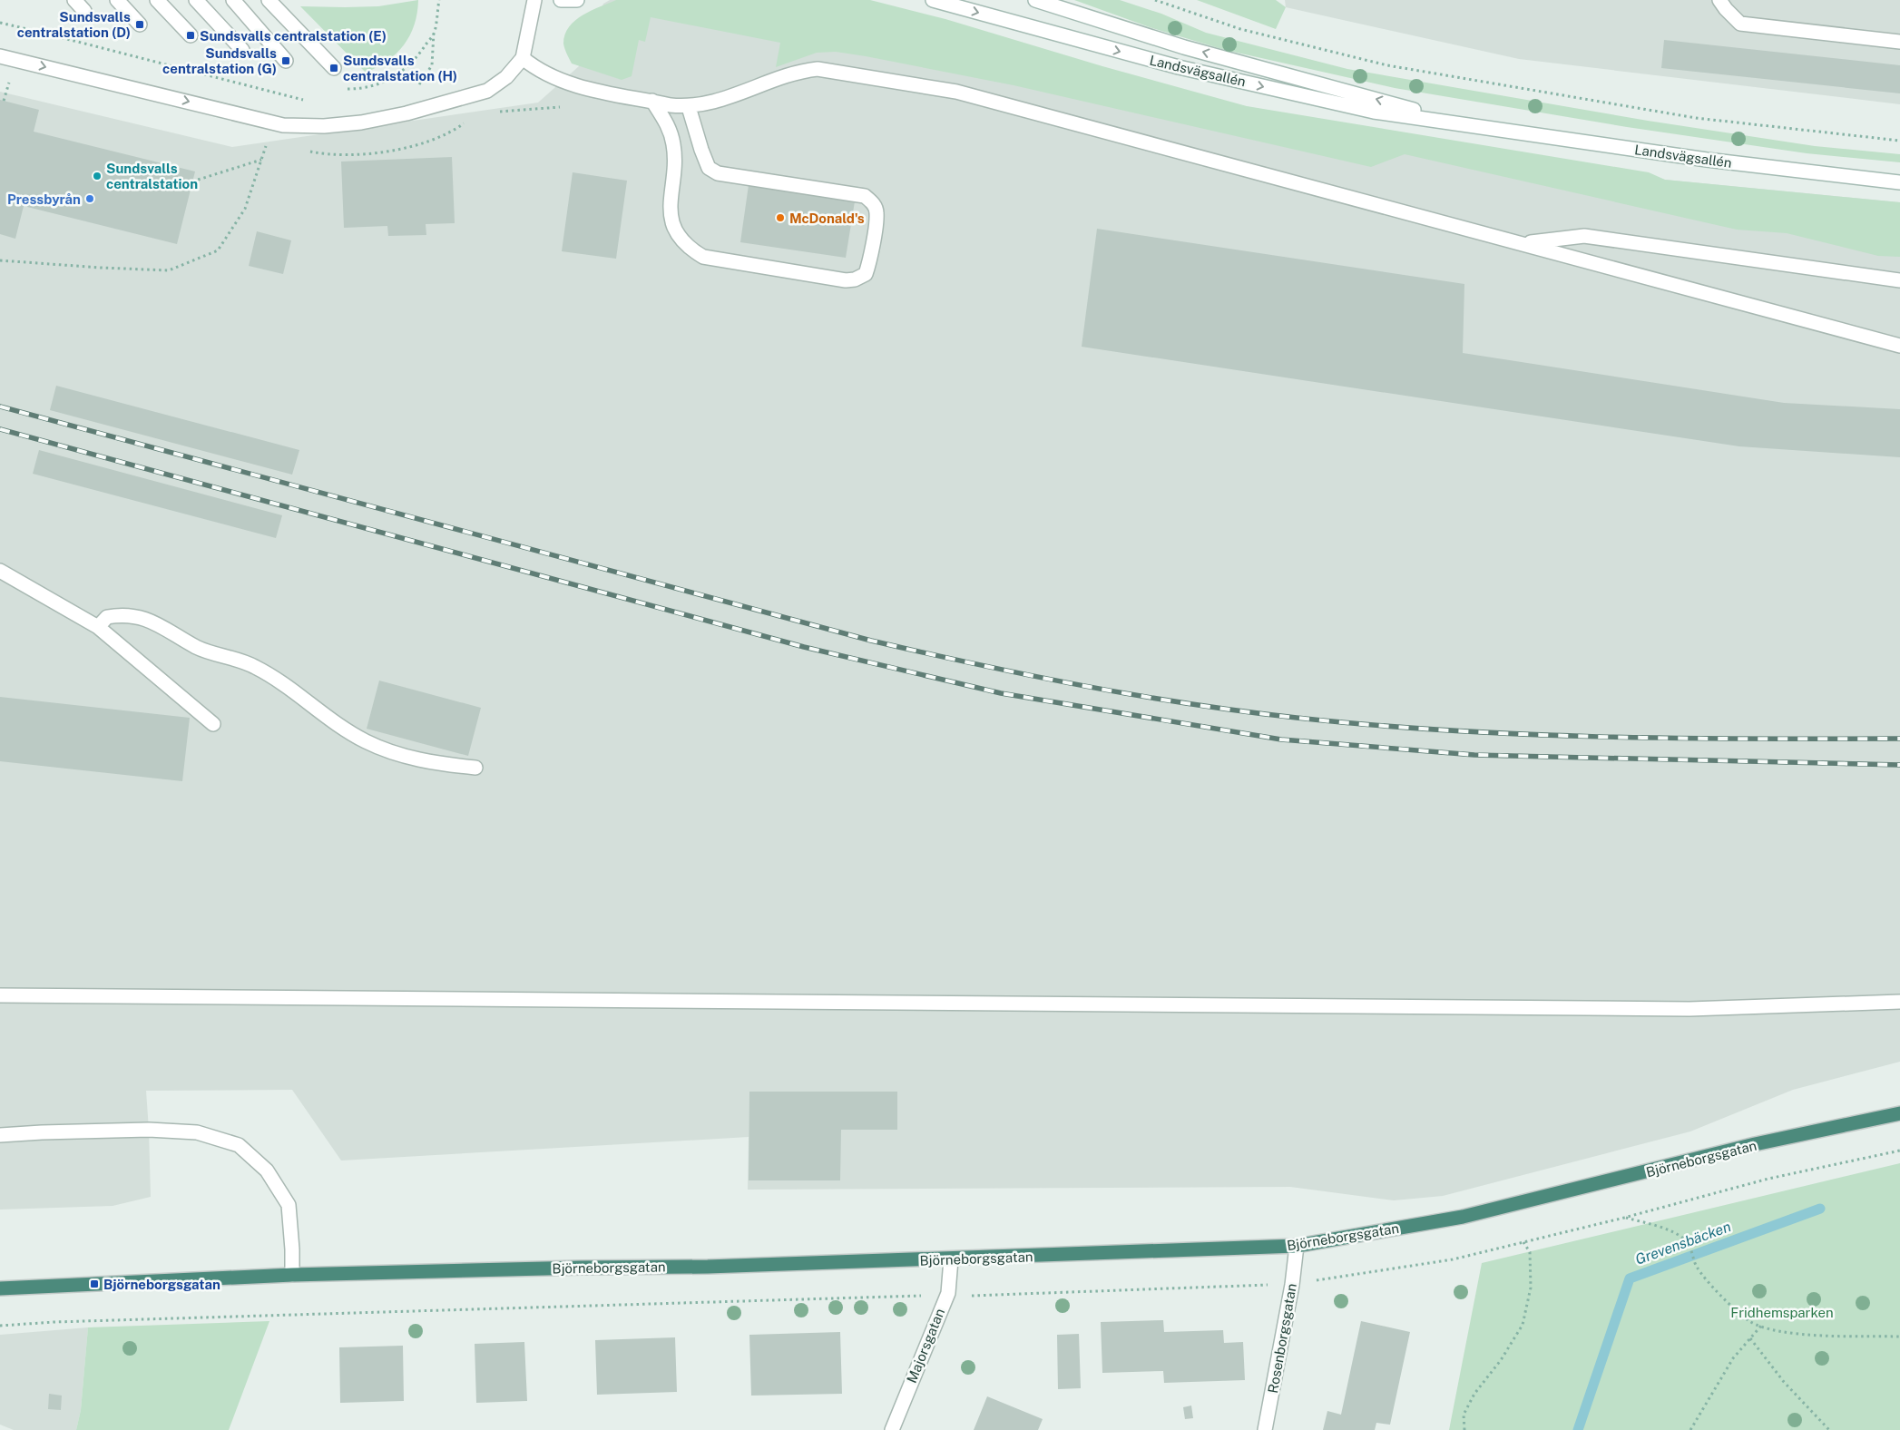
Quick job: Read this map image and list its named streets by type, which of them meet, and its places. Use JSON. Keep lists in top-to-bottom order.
{
  "streets": {
    "highway": ["Björneborgsgatan"],
    "main road": ["Landsvägsallén", "Rosenborgsgatan", "Majorsgatan"]
  },
  "crossings": [
    ["Björneborgsgatan", "Rosenborgsgatan"],
    ["Björneborgsgatan", "Majorsgatan"]
  ],
  "water": ["Grevensbäcken"],
  "parks": ["Fridhemsparken"],
  "places": {
    "transit": [
      "Sundsvalls centralstation (D)",
      "Sundsvalls centralstation (E)",
      "Sundsvalls centralstation (G)",
      "Sundsvalls centralstation (H)",
      "Björneborgsgatan"
    ],
    "other": ["Sundsvalls centralstation", "Pressbyrån", "McDonald's"]
  }
}
